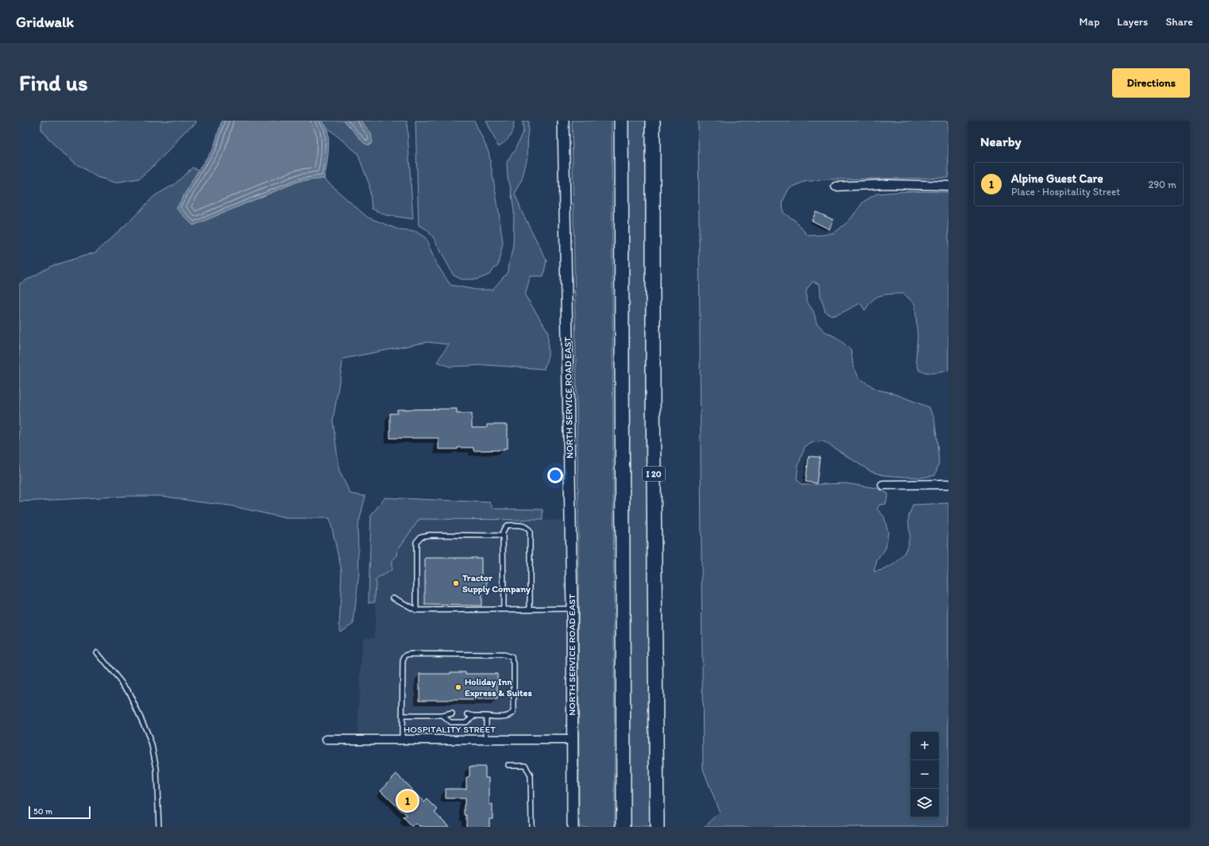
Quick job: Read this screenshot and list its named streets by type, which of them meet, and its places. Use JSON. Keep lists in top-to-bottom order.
{
  "streets": {
    "highway": ["I 20"],
    "street": ["NORTH SERVICE ROAD EAST", "HOSPITALITY STREET"]
  },
  "crossings": [
    ["NORTH SERVICE ROAD EAST", "HOSPITALITY STREET"]
  ],
  "places": ["Tractor Supply Company", "Holiday Inn Express & Suites"],
  "scale_bar": "50 m",
  "page": {
    "header": "Gridwalk",
    "nav": ["Map", "Layers", "Share"],
    "buttons": "Directions",
    "title": "Find us",
    "heading": "Nearby",
    "list": [
      {
        "mark": "1",
        "name": "Alpine Guest Care",
        "note": "Place · Hospitality Street",
        "value": "290 m"
      }
    ],
    "map_buttons": ["+", "−"],
    "pins": "1",
    "scale": "50 m"
  }
}
